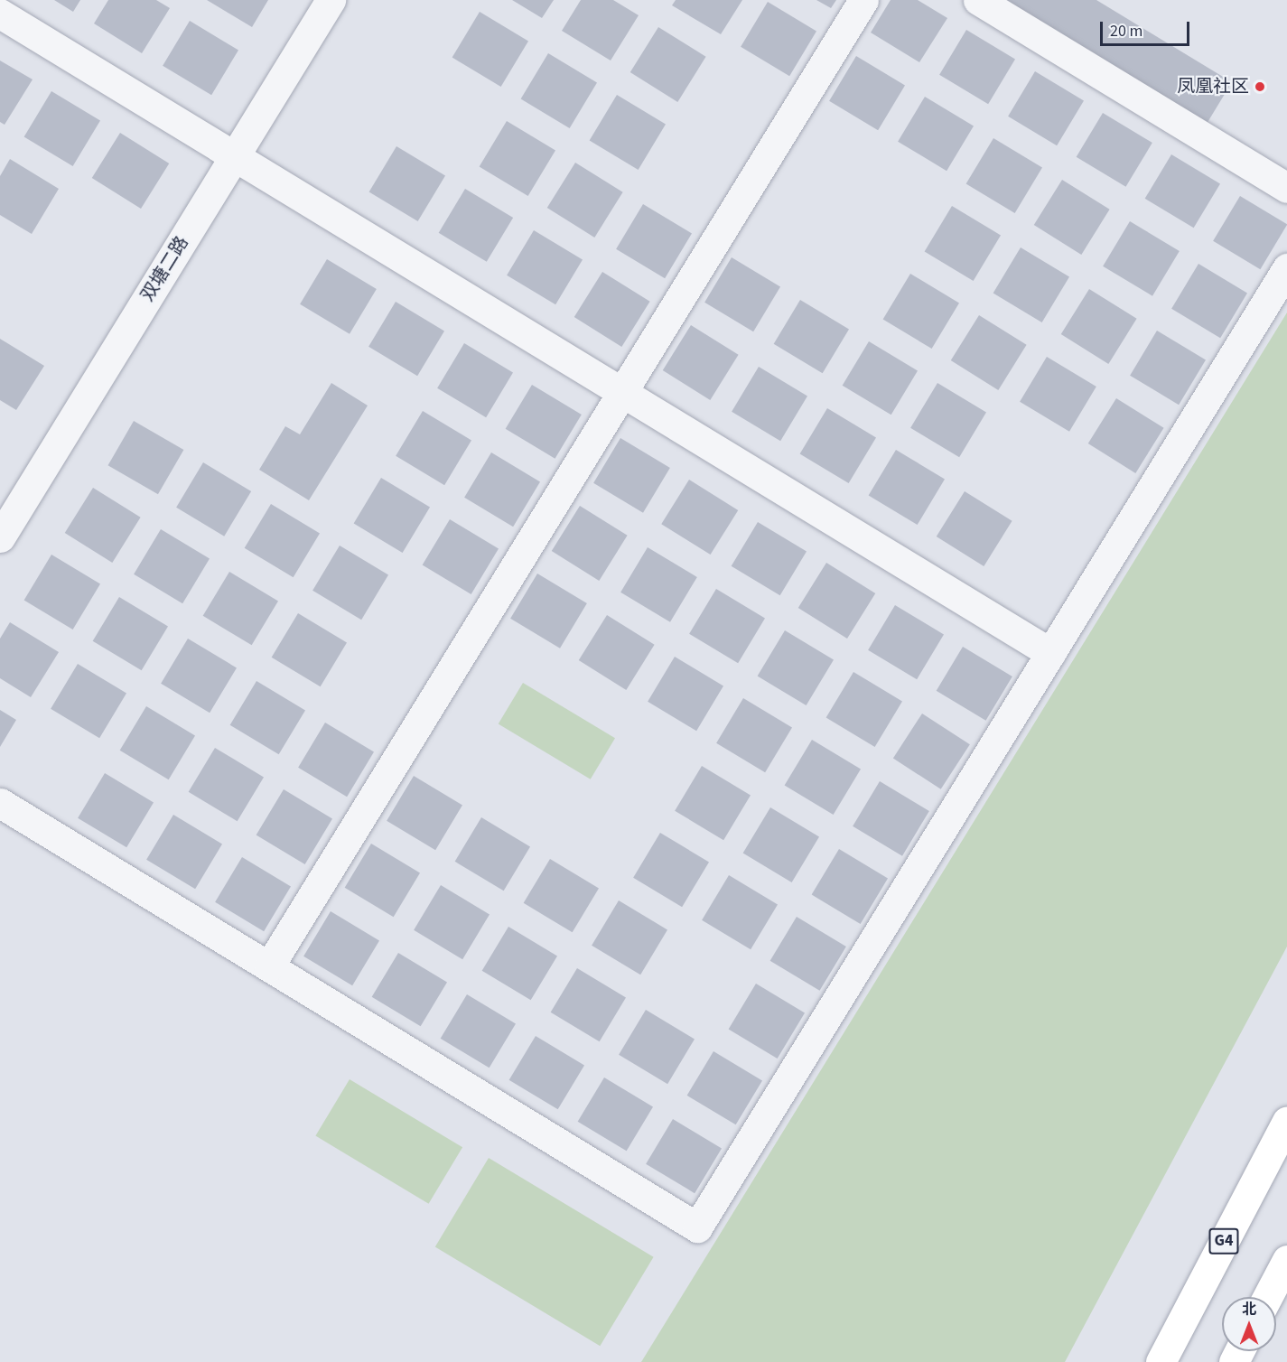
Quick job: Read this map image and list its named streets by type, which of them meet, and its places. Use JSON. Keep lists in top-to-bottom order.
{
  "streets": {
    "highway": ["G4"],
    "street": ["双塘二路"]
  },
  "places": ["凤凰社区"],
  "scale_bar": "20 m",
  "north": "top"
}
